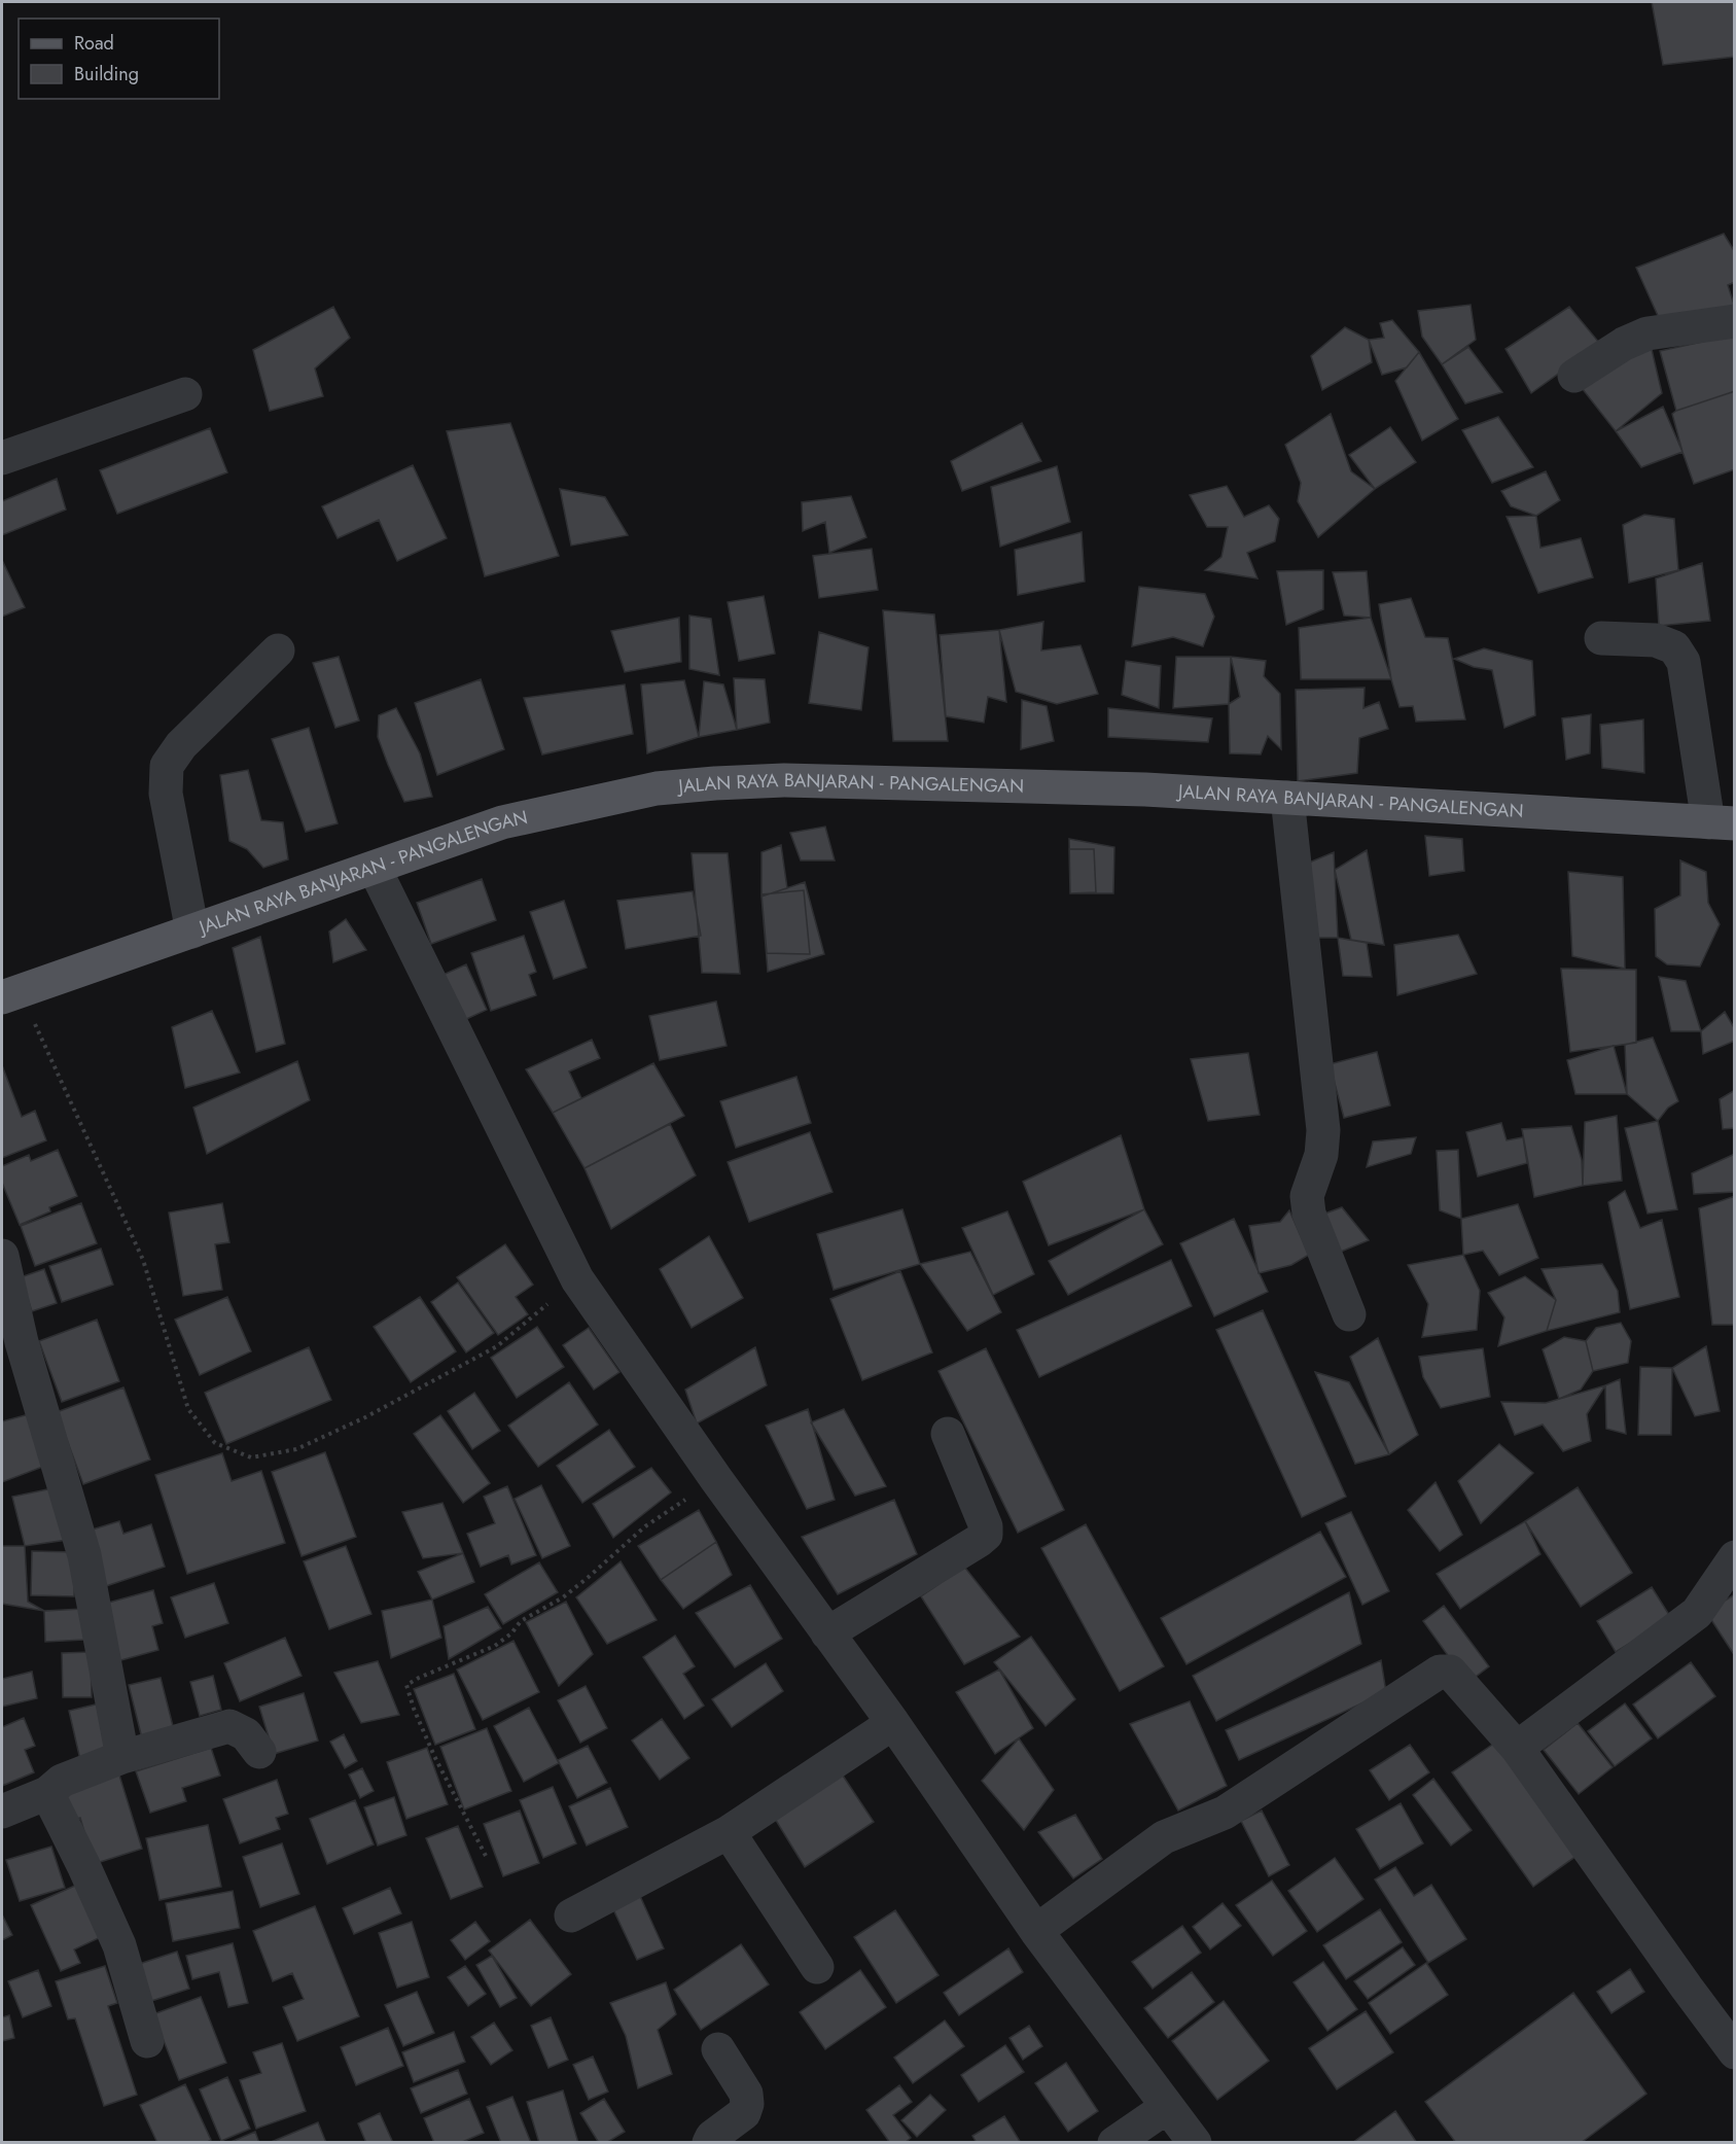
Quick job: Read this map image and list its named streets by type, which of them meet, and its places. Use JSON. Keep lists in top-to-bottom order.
{
  "streets": {
    "main road": ["JALAN RAYA BANJARAN - PANGALENGAN"]
  },
  "legend": ["Road", "Building"]
}
